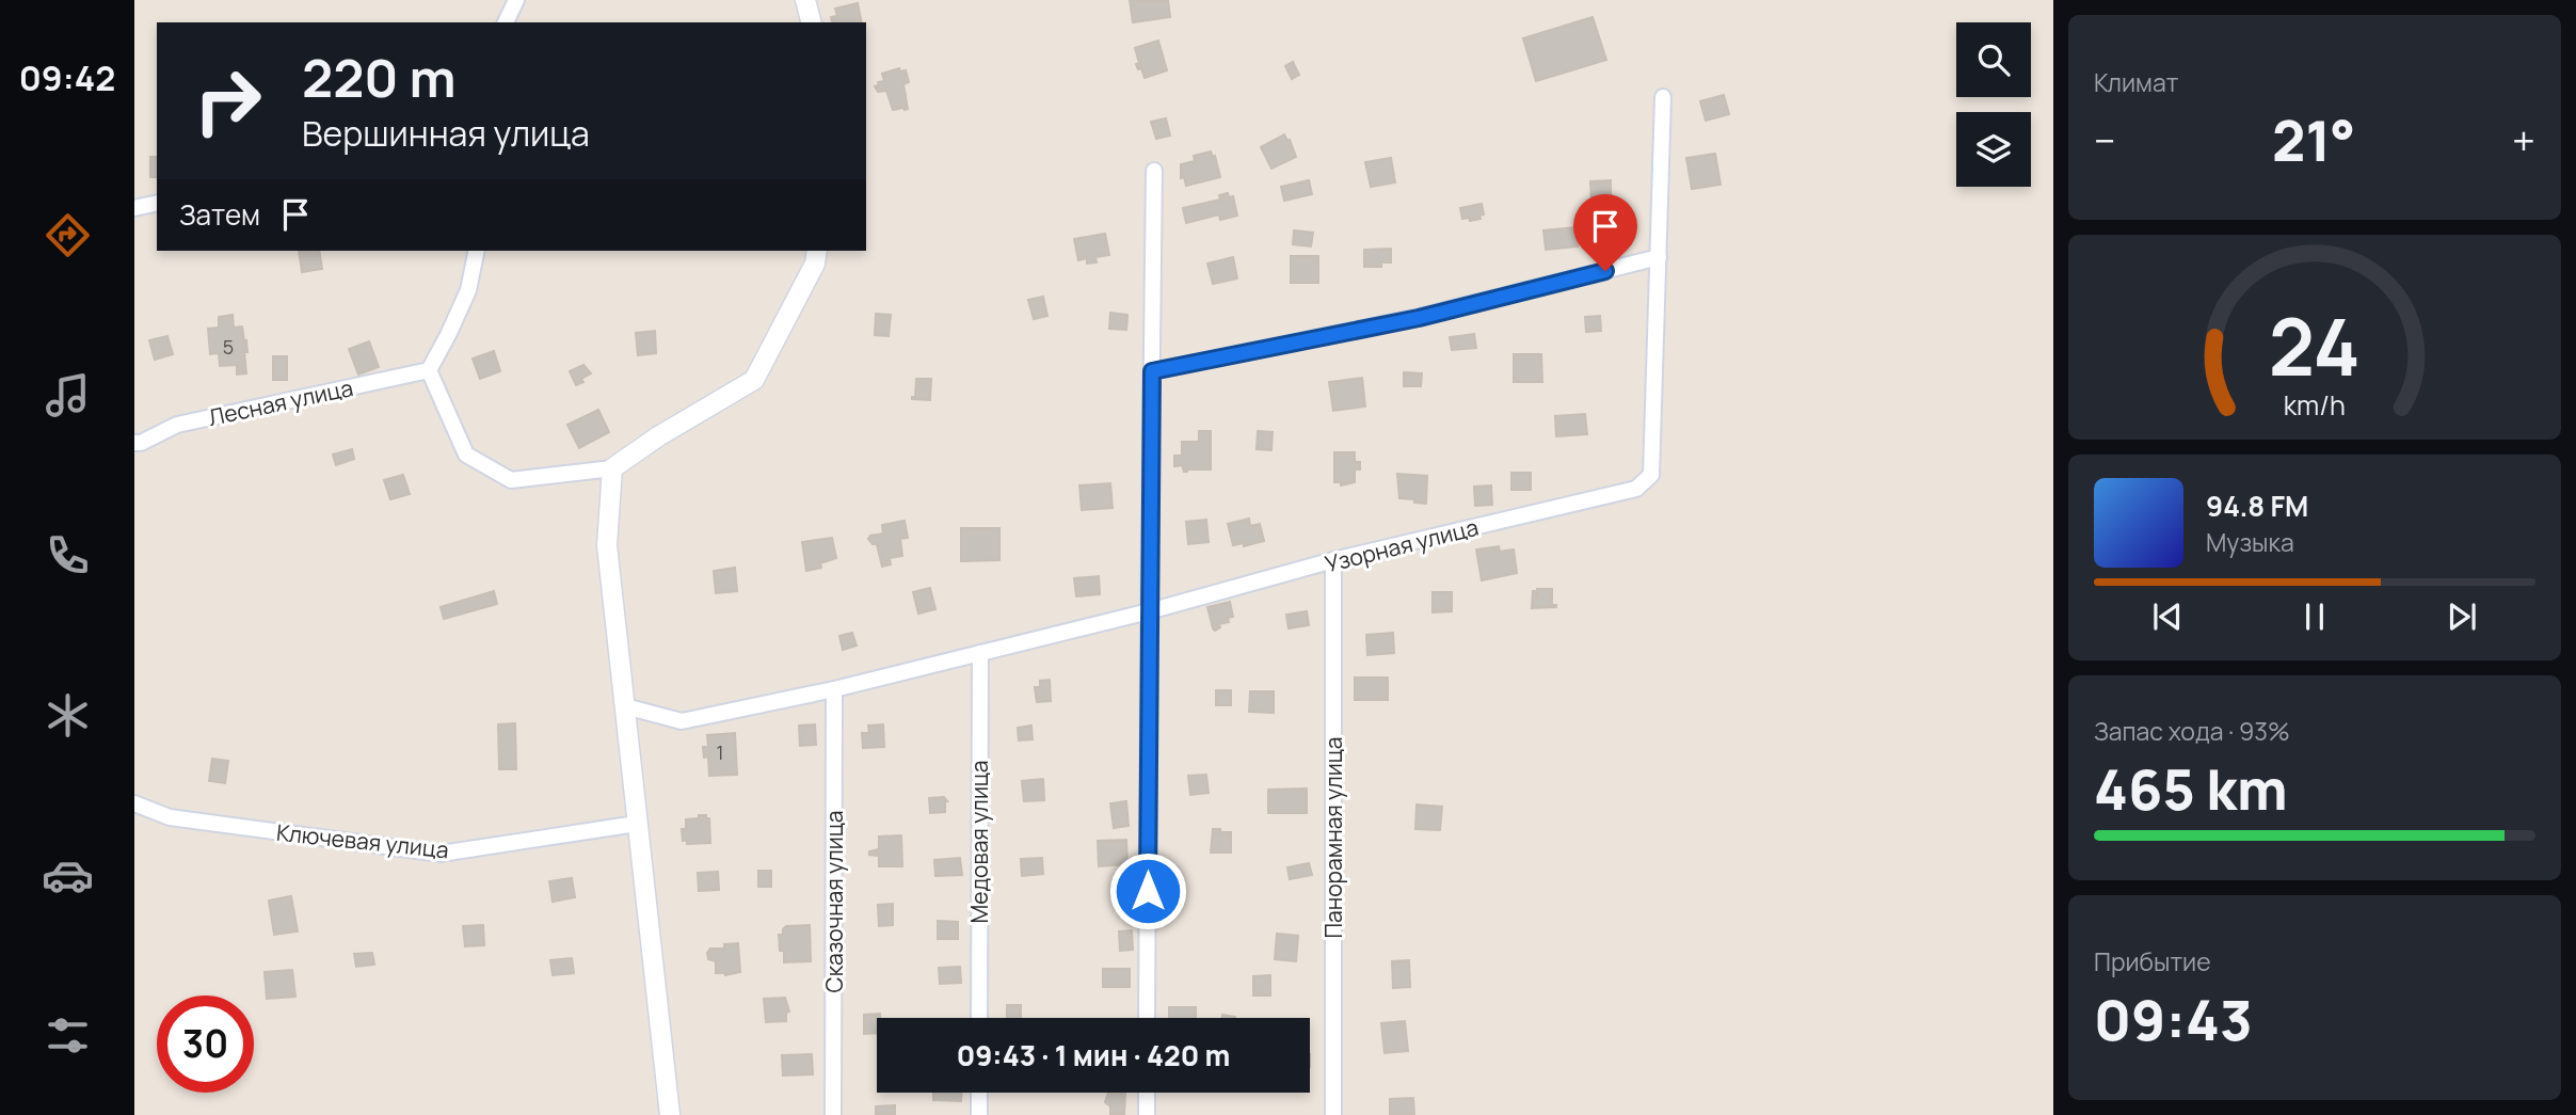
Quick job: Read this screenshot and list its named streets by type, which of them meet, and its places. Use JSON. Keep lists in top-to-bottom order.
{
  "streets": {
    "street": [
      "Лесная улица",
      "Узорная улица",
      "Панорамная улица",
      "Ключевая улица",
      "Медовая улица",
      "Сказочная улица"
    ]
  },
  "crossings": [
    ["Узорная улица", "Панорамная улица"],
    ["Узорная улица", "Медовая улица"],
    ["Узорная улица", "Сказочная улица"]
  ],
  "house_numbers": ["5", "1"],
  "page": {
    "tabs": "09:42",
    "tile": [
      "Климат",
      ["Запас хода · 93%", "465 km"],
      ["Прибытие", "09:43"]
    ],
    "turn": ["220 m", "Вершинная улица"],
    "heat": ["−", "21°", "+"],
    "then": "Затем",
    "song": ["94.8 FM", "Музыка"],
    "limit": "30",
    "trip": "09:43 · 1 мин · 420 m",
    "gauge": ["24", "km/h"]
  }
}
